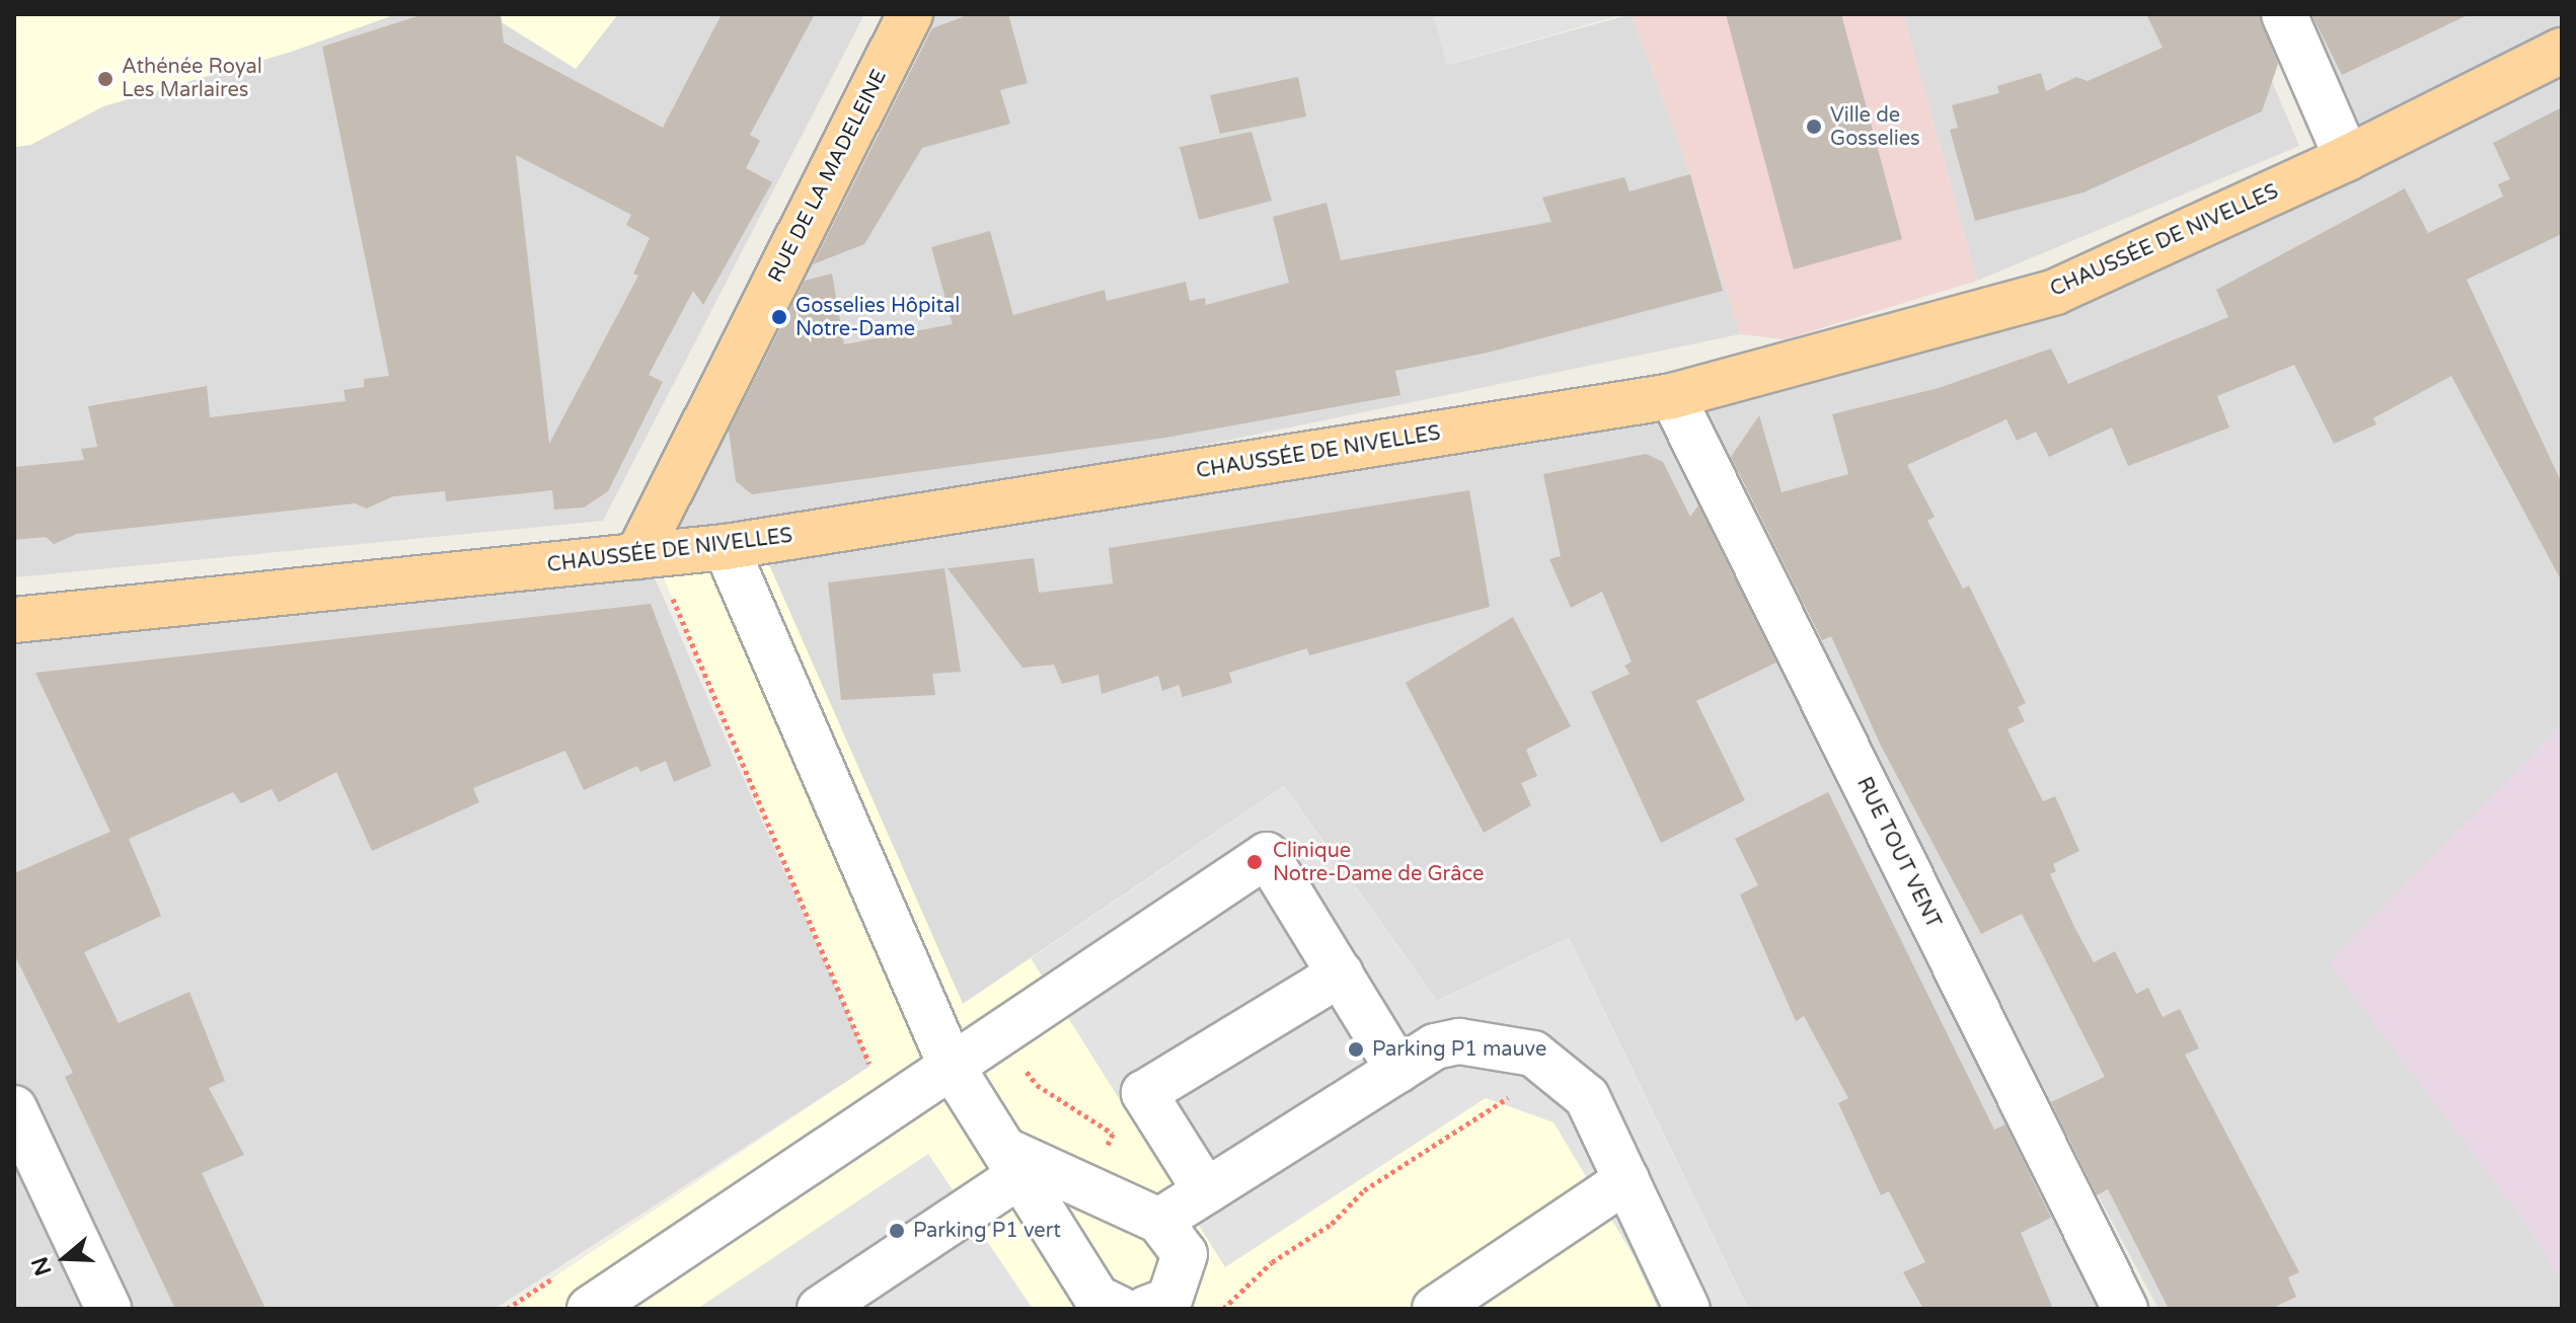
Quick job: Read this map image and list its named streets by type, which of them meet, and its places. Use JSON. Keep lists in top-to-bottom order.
{
  "streets": {
    "main road": ["RUE DE LA MADELEINE", "CHAUSSÉE DE NIVELLES"],
    "street": ["RUE TOUT VENT"]
  },
  "crossings": [
    ["RUE DE LA MADELEINE", "CHAUSSÉE DE NIVELLES"],
    ["CHAUSSÉE DE NIVELLES", "RUE TOUT VENT"]
  ],
  "places": [
    "Athénée Royal Les Marlaires",
    "Ville de Gosselies",
    "Gosselies Hôpital Notre-Dame",
    "Clinique Notre-Dame de Grâce",
    "Parking P1 mauve",
    "Parking P1 vert"
  ],
  "north": "left"
}
